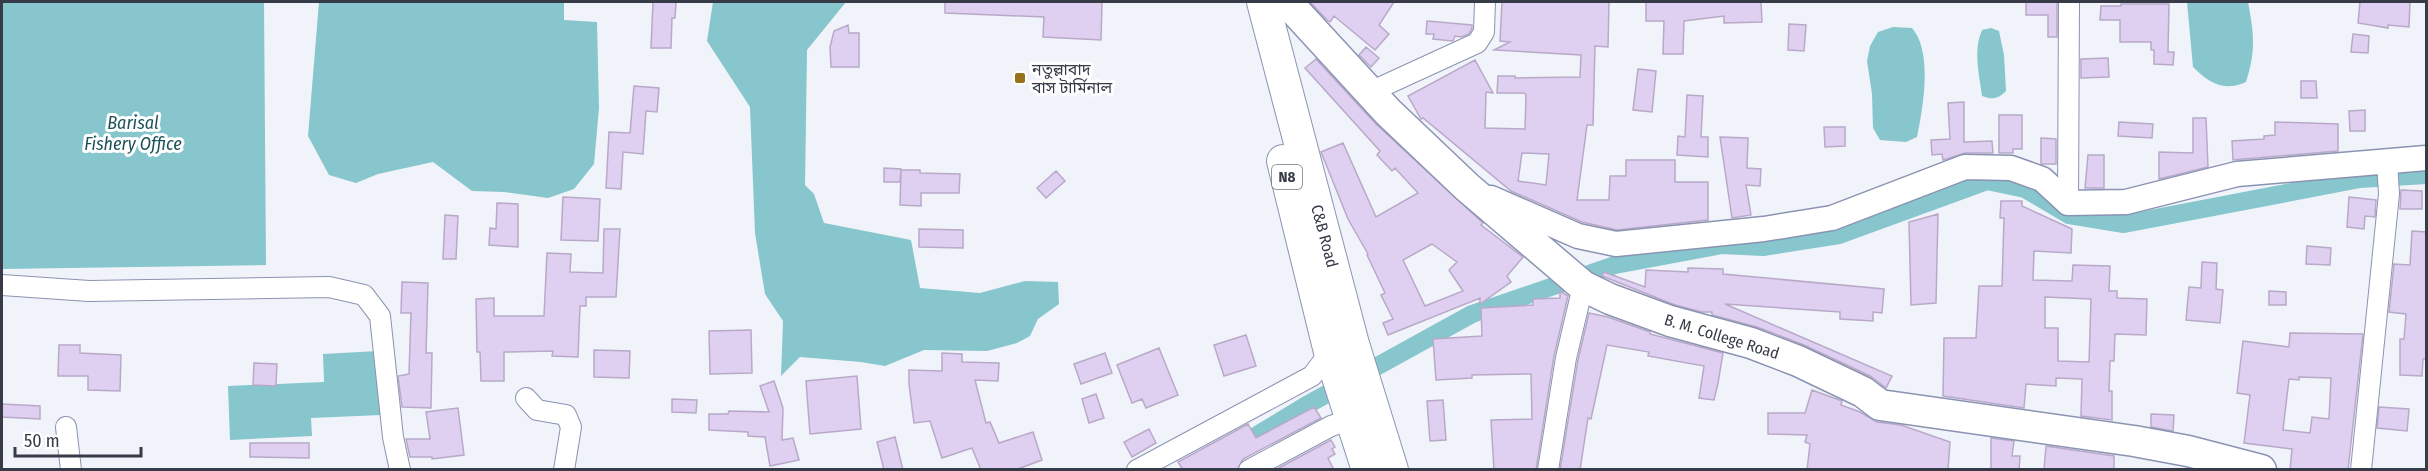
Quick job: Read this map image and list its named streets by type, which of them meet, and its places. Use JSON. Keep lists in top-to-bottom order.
{
  "streets": {
    "highway": ["N8", "C&B Road"],
    "main road": ["B. M. College Road"]
  },
  "water": ["Barisal Fishery Office"],
  "places": {
    "transit": ["নতুল্লাবাদ বাস টার্মিনাল"]
  },
  "scale_bar": "50 m"
}
